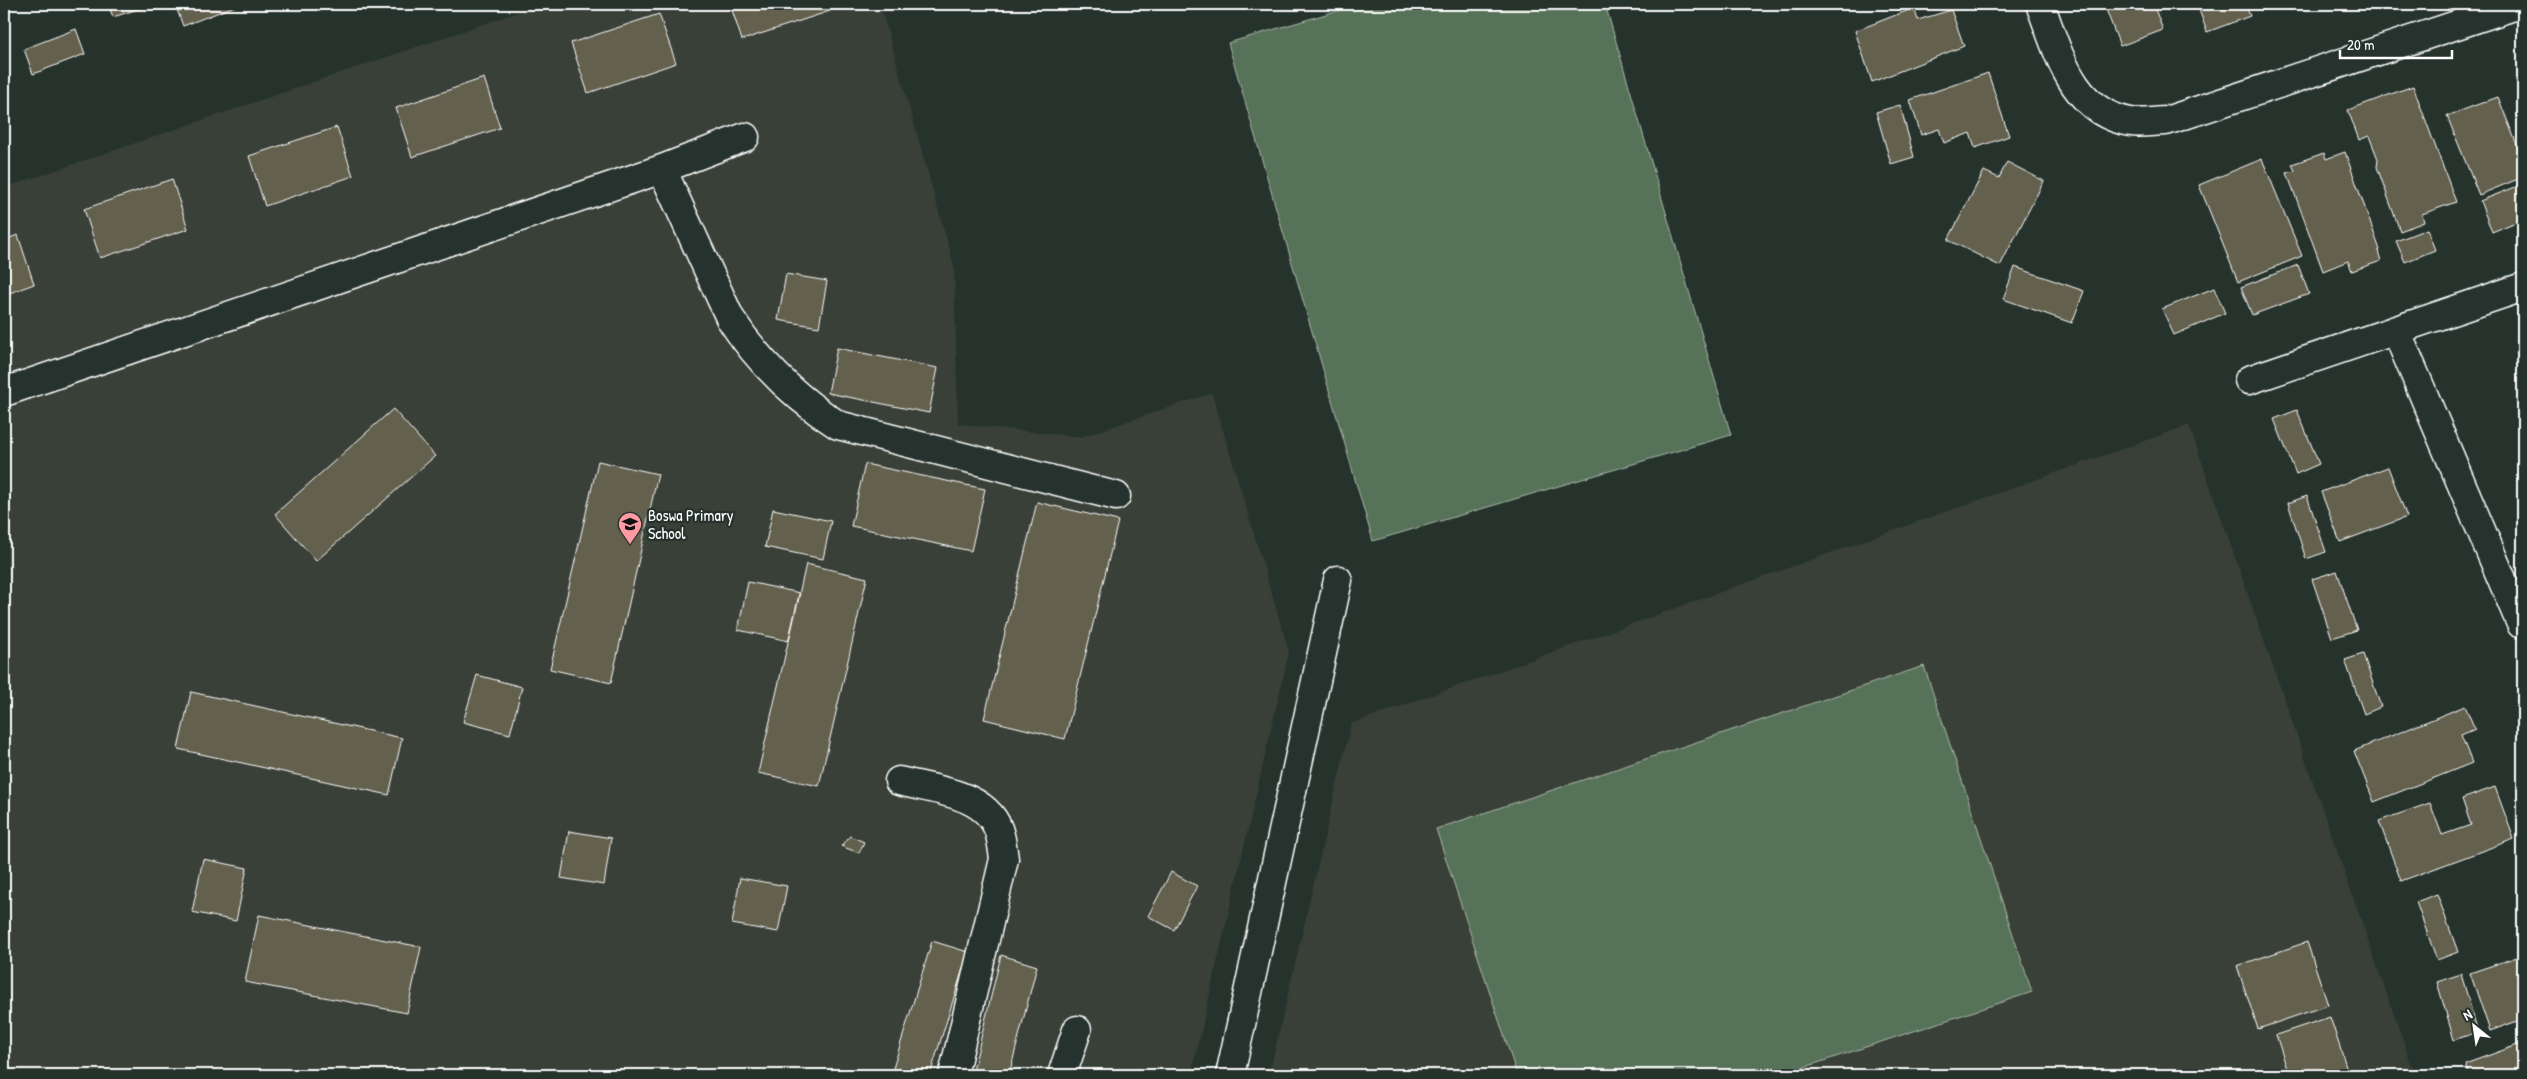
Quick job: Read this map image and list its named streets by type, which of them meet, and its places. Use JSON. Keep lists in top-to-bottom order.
{
  "places": {
    "school or university": ["Boswa Primary School"]
  },
  "scale_bar": "20 m",
  "north": "top left"
}
